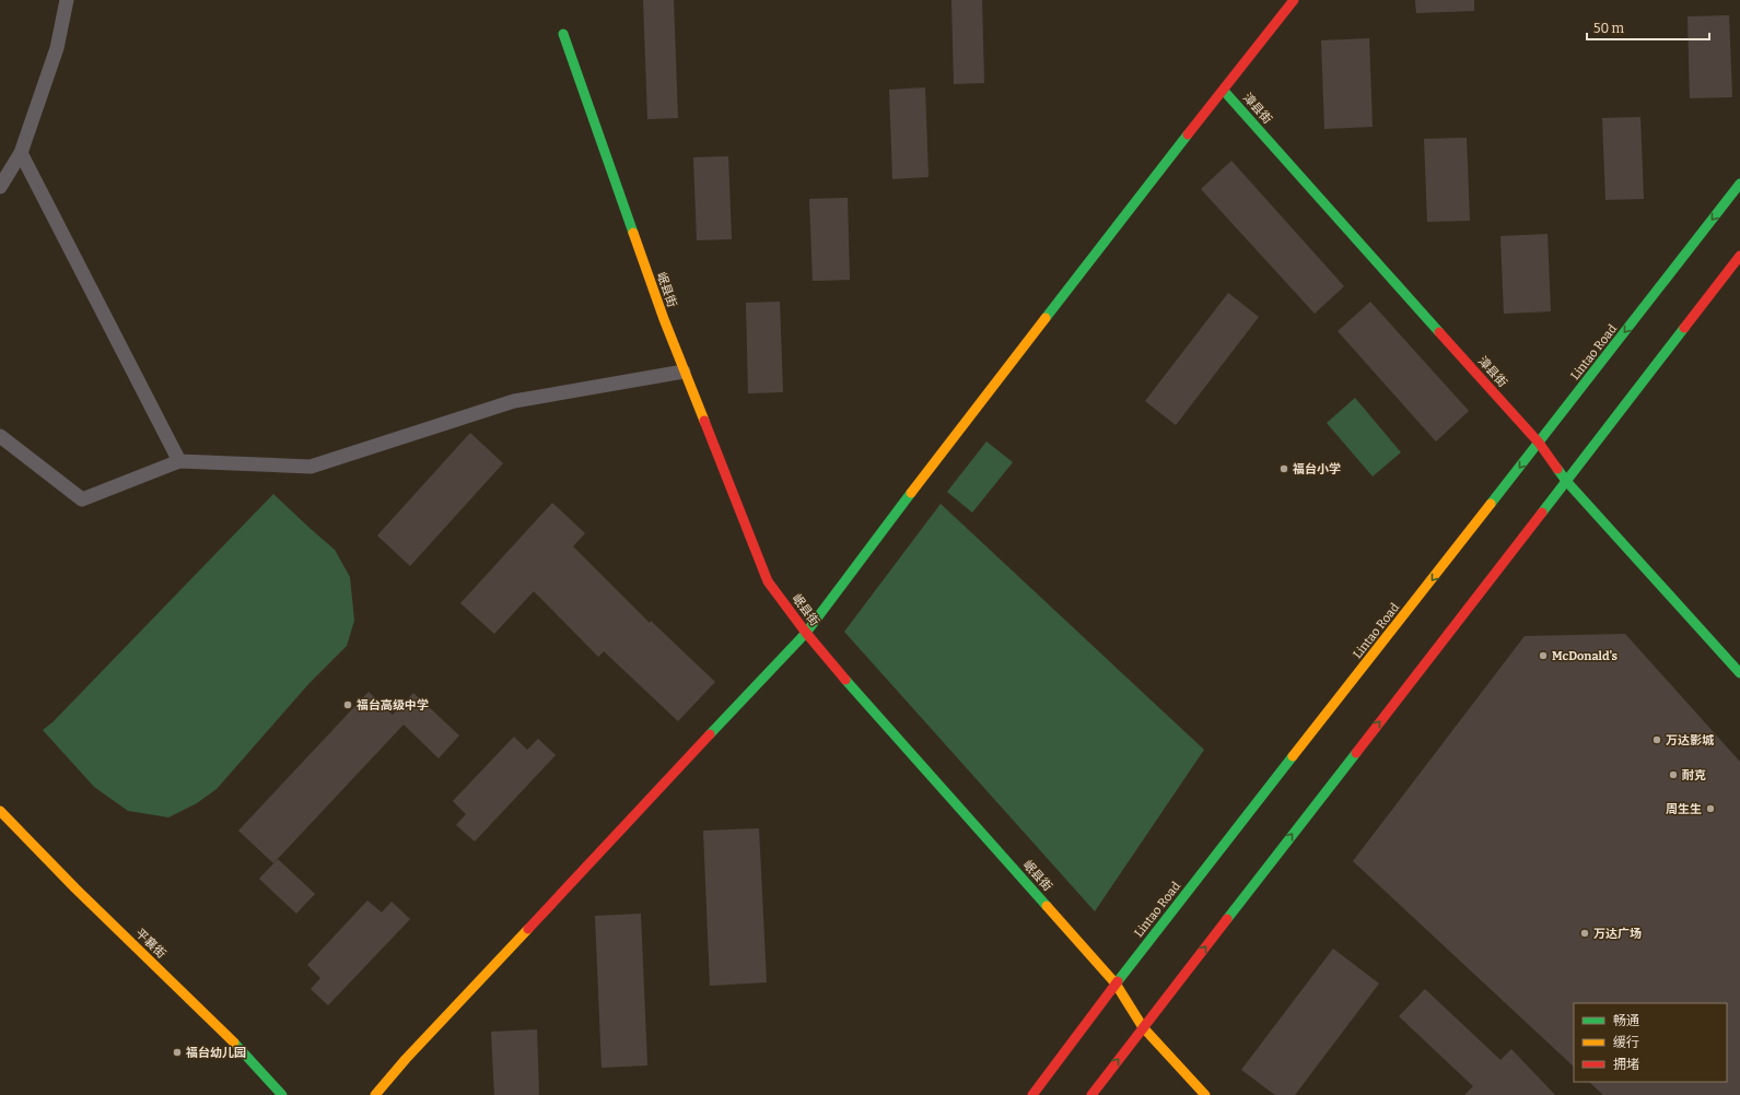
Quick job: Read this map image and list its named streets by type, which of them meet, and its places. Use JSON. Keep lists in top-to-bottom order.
{
  "streets": {
    "street": [
      "漳县街",
      "岷县街",
      "Lintao Road",
      "平襄街"
    ]
  },
  "crossings": [
    ["漳县街", "Lintao Road"],
    ["岷县街", "Lintao Road"]
  ],
  "places": [
    "福台小学",
    "McDonald's",
    "福台高级中学",
    "万达影城",
    "耐克",
    "周生生",
    "万达广场",
    "福台幼儿园"
  ],
  "legend": ["畅通", "缓行", "拥堵"],
  "scale_bar": "50 m"
}
